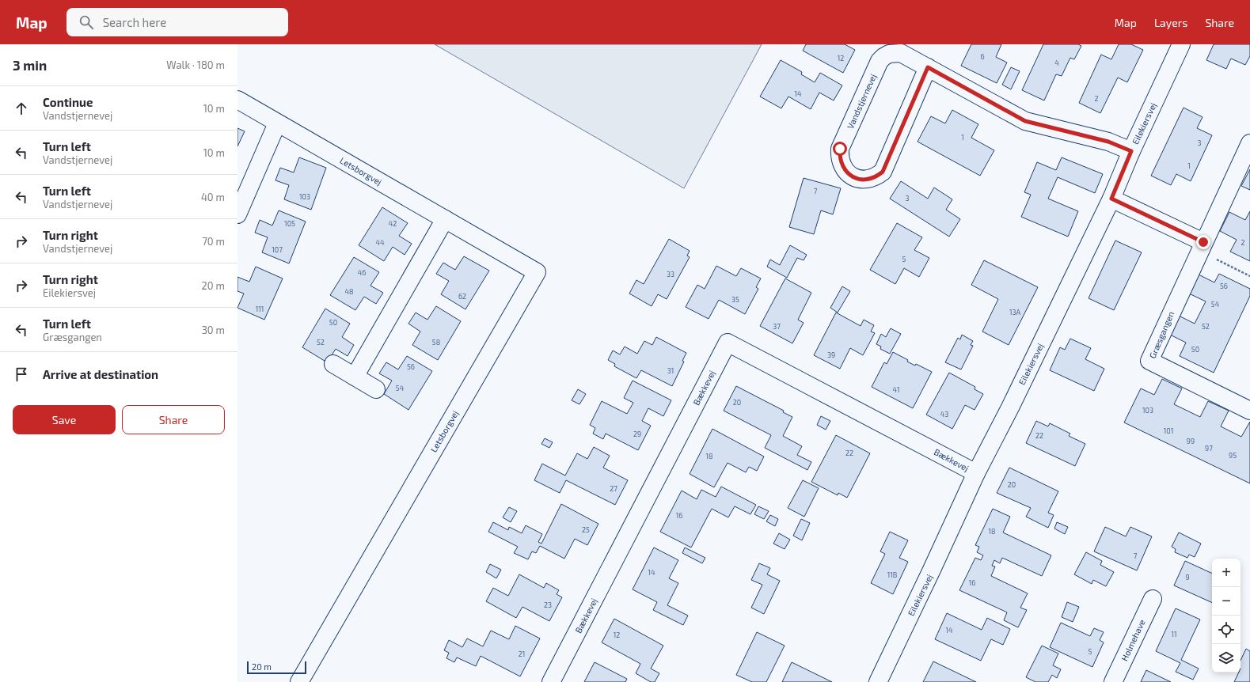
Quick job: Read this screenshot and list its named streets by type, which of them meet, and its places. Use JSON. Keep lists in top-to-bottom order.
{
  "streets": {
    "street": [
      "Vandstjernevej",
      "Eilekiersvej",
      "Letsborgvej",
      "Græsgangen",
      "Bækkevej",
      "Holmehave"
    ]
  },
  "crossings": [
    ["Vandstjernevej", "Eilekiersvej"],
    ["Eilekiersvej", "Bækkevej"]
  ],
  "house_numbers": [
    "6",
    "12",
    "4",
    "14",
    "2",
    "1",
    "3",
    "1",
    "7",
    "103",
    "3",
    "105",
    "42",
    "44",
    "2",
    "107",
    "5",
    "46",
    "33",
    "56",
    "48",
    "62",
    "35",
    "54",
    "111",
    "13A",
    "50",
    "37",
    "52",
    "52",
    "58",
    "50",
    "39",
    "56",
    "31",
    "54",
    "41",
    "20",
    "103",
    "43",
    "101",
    "29",
    "22",
    "99",
    "97",
    "22",
    "95",
    "18",
    "20",
    "27",
    "16",
    "25",
    "18",
    "7",
    "14",
    "11B",
    "9",
    "16",
    "23",
    "14",
    "11",
    "12",
    "5",
    "21"
  ],
  "scale_bar": "20 m",
  "page": {
    "header": "Map",
    "search": "Search here",
    "nav": ["Map", "Layers", "Share"],
    "heading": ["3 min", "Walk · 180 m"],
    "list": [
      ["Continue", "Vandstjernevej", "10 m"],
      ["Turn left", "Vandstjernevej", "10 m"],
      ["Turn left", "Vandstjernevej", "40 m"],
      ["Turn right", "Vandstjernevej", "70 m"],
      ["Turn right", "Eilekiersvej", "20 m"],
      ["Turn left", "Græsgangen", "30 m"],
      "Arrive at destination"
    ],
    "buttons": ["Save", "Share"],
    "map_buttons": ["+", "−"],
    "scale": "20 m"
  }
}
